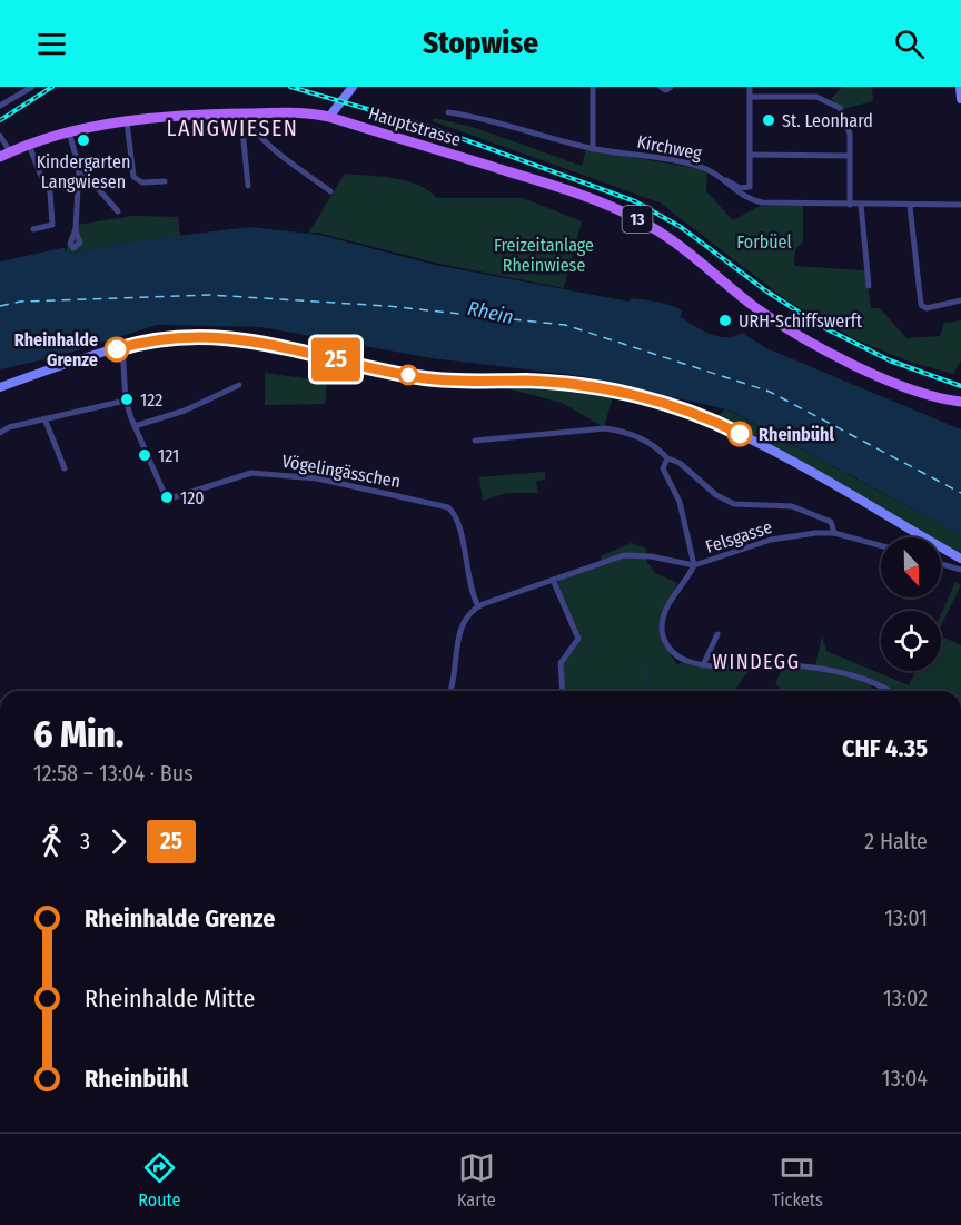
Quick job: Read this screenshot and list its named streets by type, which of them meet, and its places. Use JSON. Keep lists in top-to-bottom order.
{
  "streets": {
    "main road": ["Hauptstrasse", "13"],
    "street": ["Kirchweg", "Vögelingässchen", "Felsgasse"]
  },
  "crossings": [
    ["Vögelingässchen", "Felsgasse"]
  ],
  "districts": ["LANGWIESEN", "WINDEGG"],
  "water": ["Rhein"],
  "parks": ["Forbüel", "Freizeitanlage Rheinwiese"],
  "places": [
    "St. Leonhard",
    "Kindergarten Langwiesen",
    "URH-Schiffswerft",
    "Rheinhalde Grenze",
    "122",
    "Rheinbühl",
    "121",
    "120"
  ],
  "lines": ["bus line 25"],
  "north": "bottom",
  "page": {
    "header": "Stopwise",
    "on_map": "25",
    "heading": ["6 Min.", "12:58 – 13:04 · Bus", "CHF 4.35"],
    "legs": ["3", "25", "2 Halte"],
    "list": [
      {
        "name": "Rheinhalde Grenze",
        "value": "13:01"
      },
      {
        "name": "Rheinhalde Mitte",
        "value": "13:02"
      },
      {
        "name": "Rheinbühl",
        "value": "13:04"
      }
    ],
    "tabs": ["Route", "Karte", "Tickets"]
  }
}
